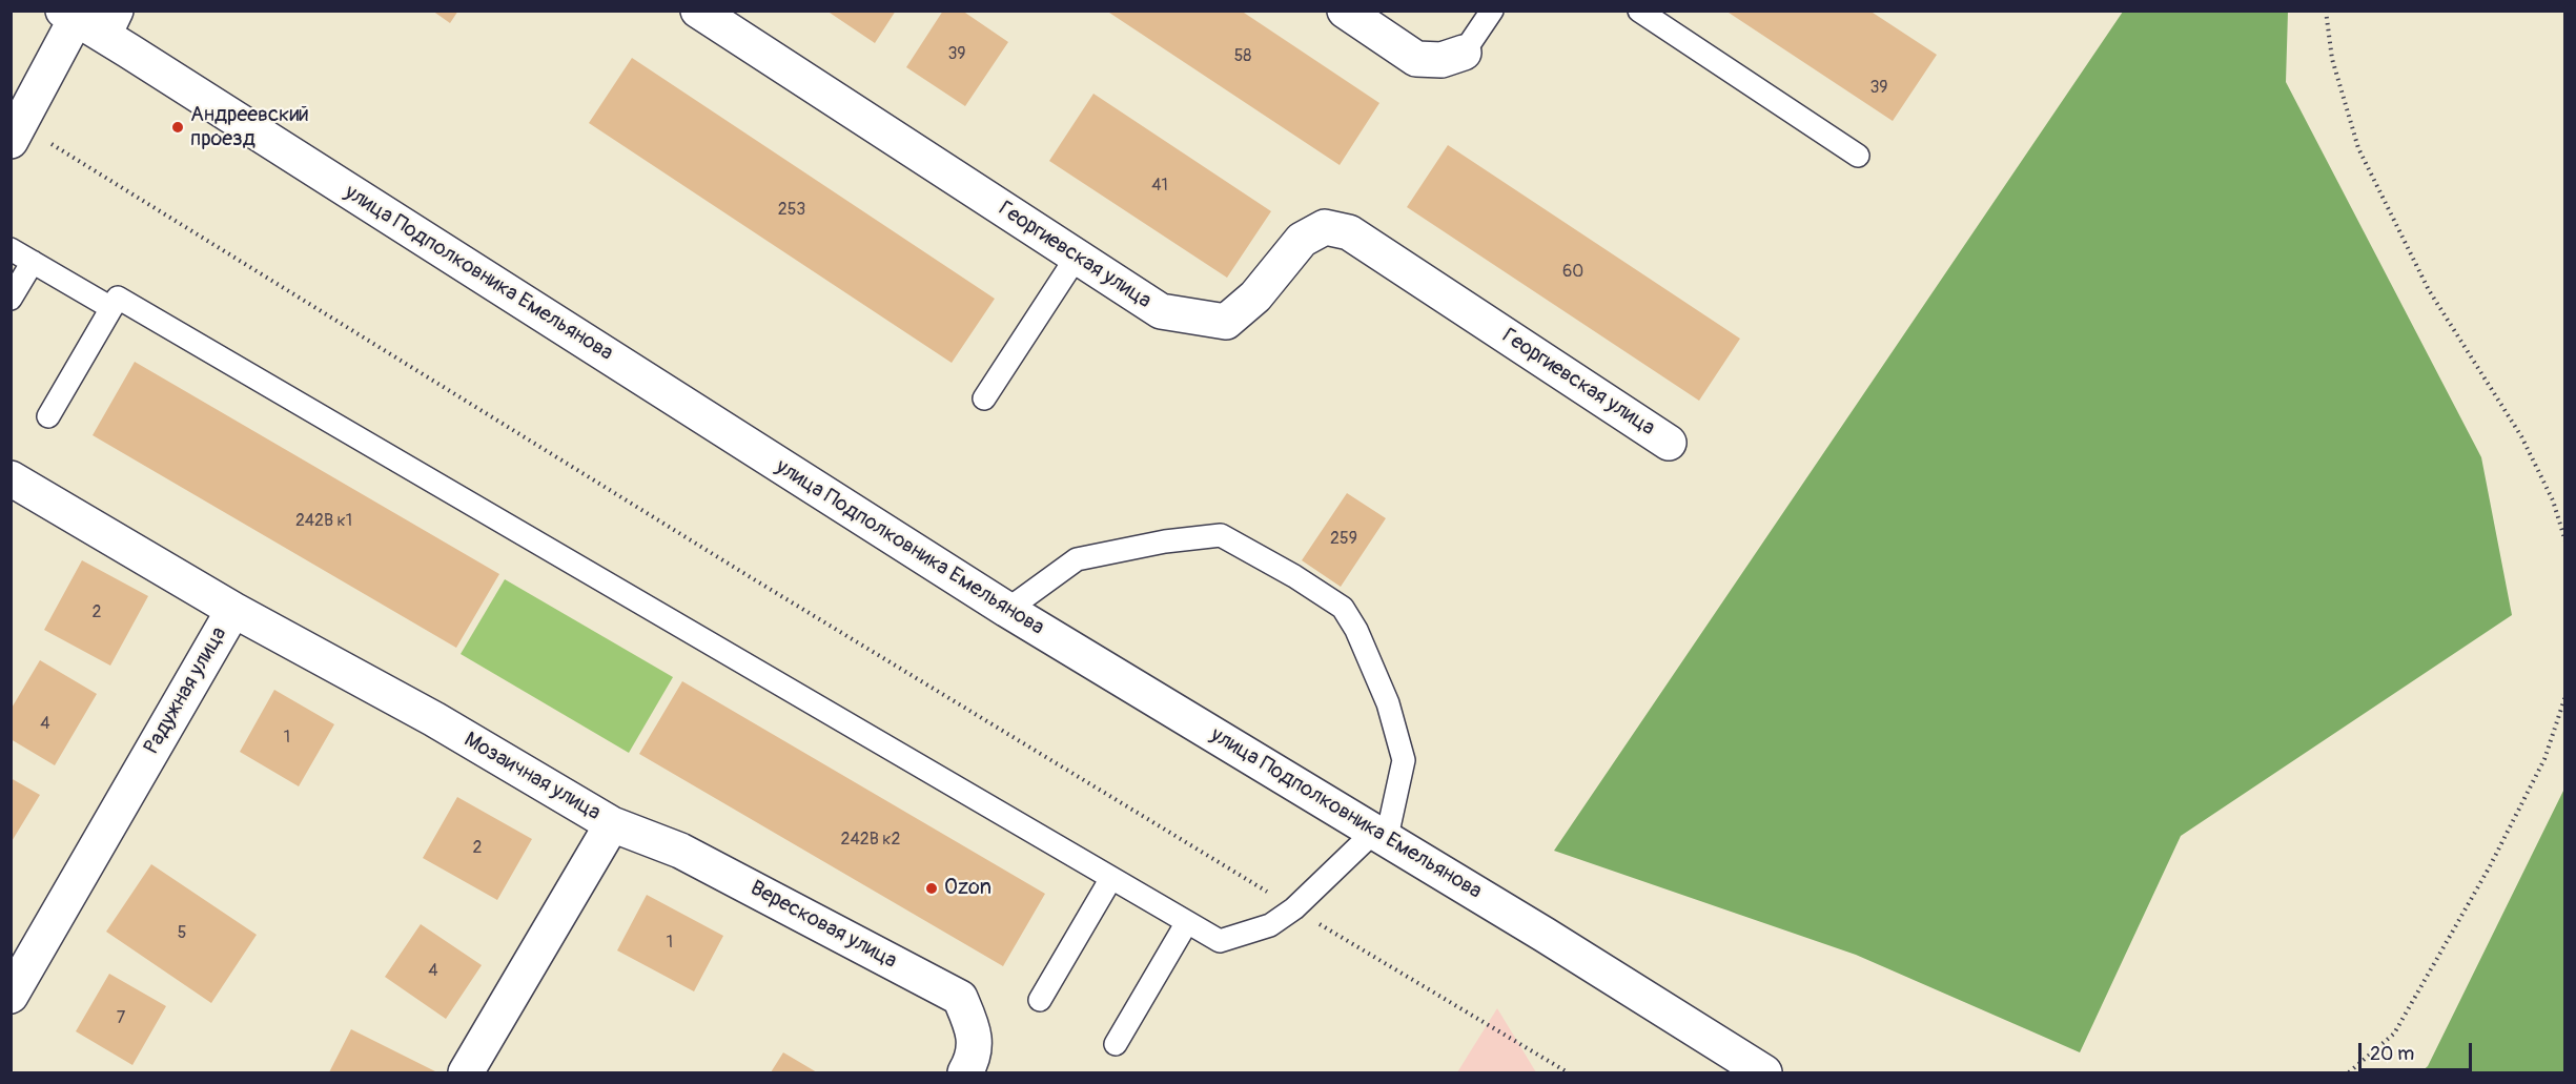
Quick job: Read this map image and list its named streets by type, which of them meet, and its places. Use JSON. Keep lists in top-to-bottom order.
{
  "streets": {
    "street": [
      "Георгиевская улица",
      "улица Подполковника Емельянова",
      "Радужная улица",
      "Мозаичная улица",
      "Вересковая улица"
    ]
  },
  "crossings": [
    ["Радужная улица", "Мозаичная улица"],
    ["Мозаичная улица", "Вересковая улица"]
  ],
  "places": ["Андреевский проезд", "Ozon"],
  "house_numbers": [
    "39",
    "58",
    "39",
    "41",
    "253",
    "60",
    "242В к1",
    "259",
    "2",
    "4",
    "1",
    "242В к2",
    "2",
    "5",
    "1",
    "4",
    "7"
  ],
  "scale_bar": "20 m"
}
